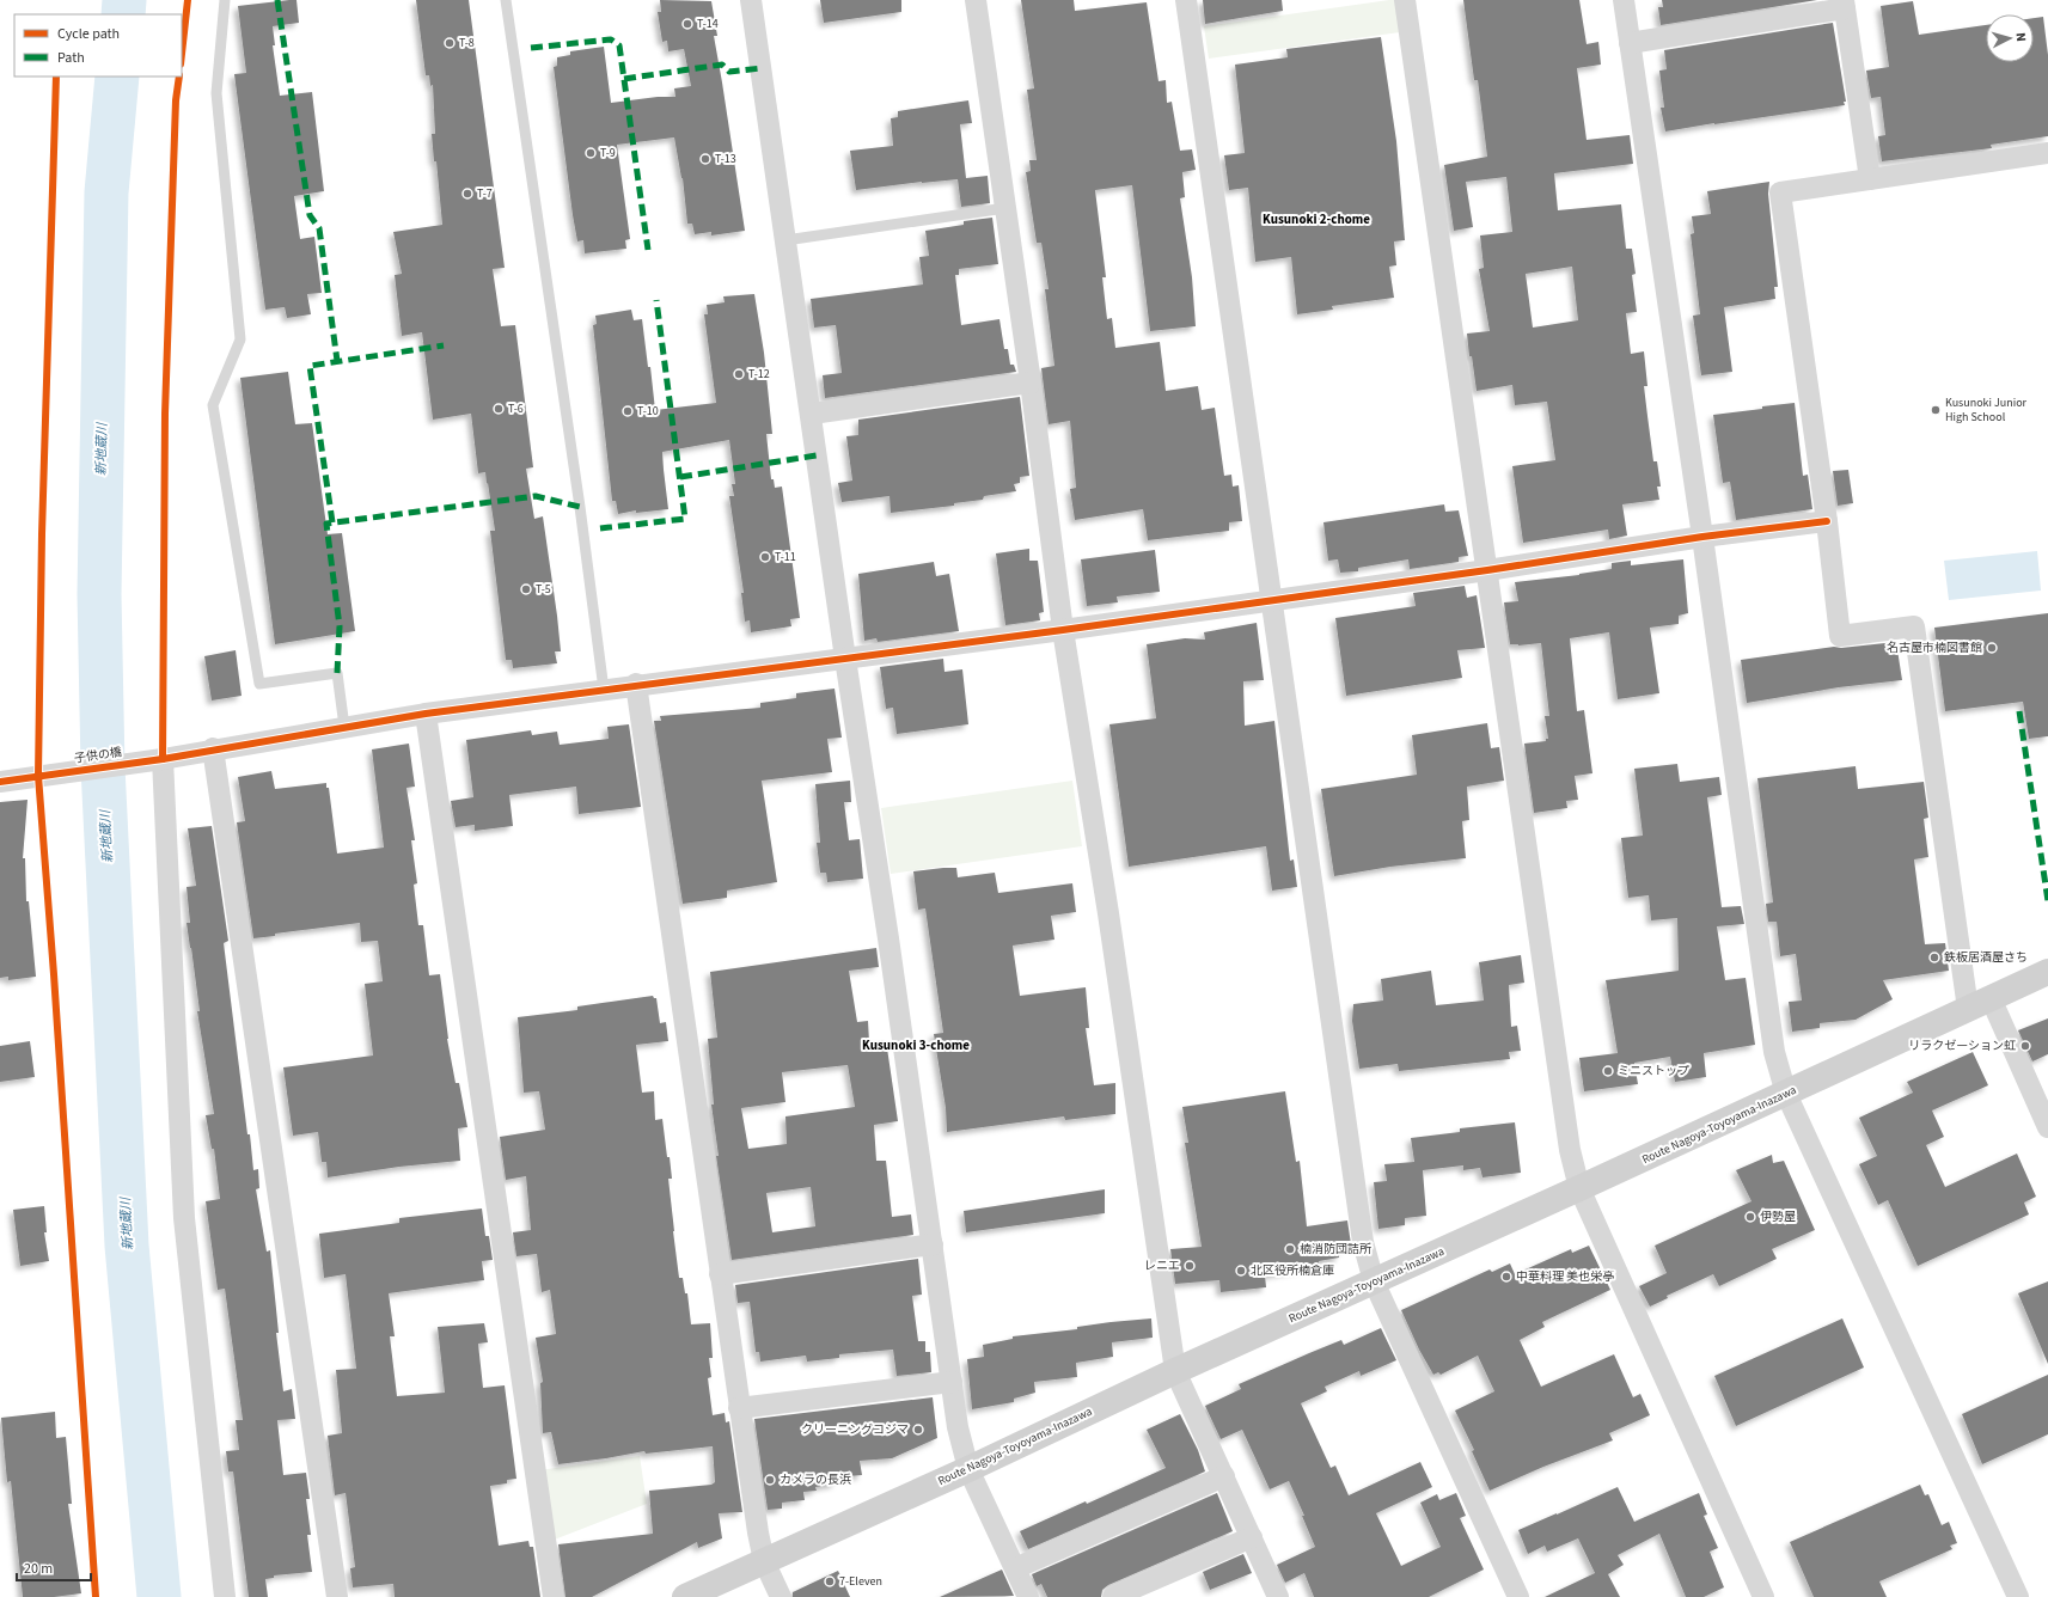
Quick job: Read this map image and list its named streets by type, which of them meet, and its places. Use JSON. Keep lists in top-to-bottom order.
{
  "streets": {
    "main road": ["Route Nagoya-Toyoyama-Inazawa"],
    "street": ["子供の橋"]
  },
  "districts": ["Kusunoki 2-chome", "Kusunoki 3-chome"],
  "water": ["新地蔵川"],
  "places": [
    "T-14",
    "T-8",
    "T-9",
    "T-13",
    "T-7",
    "T-12",
    "T-6",
    "Kusunoki Junior High School",
    "T-10",
    "T-11",
    "T-5",
    "名古屋市楠図書館",
    "鉄板居酒屋さち",
    "リラクゼーション虹",
    "ミニストップ",
    "伊勢屋",
    "楠消防団詰所",
    "レニエ",
    "北区役所楠倉庫",
    "中華料理 美也栄亭",
    "クリーニングコジマ",
    "カメラの長浜",
    "7-Eleven"
  ],
  "legend": ["Cycle path", "Path"],
  "scale_bar": "20 m",
  "north": "right"
}
